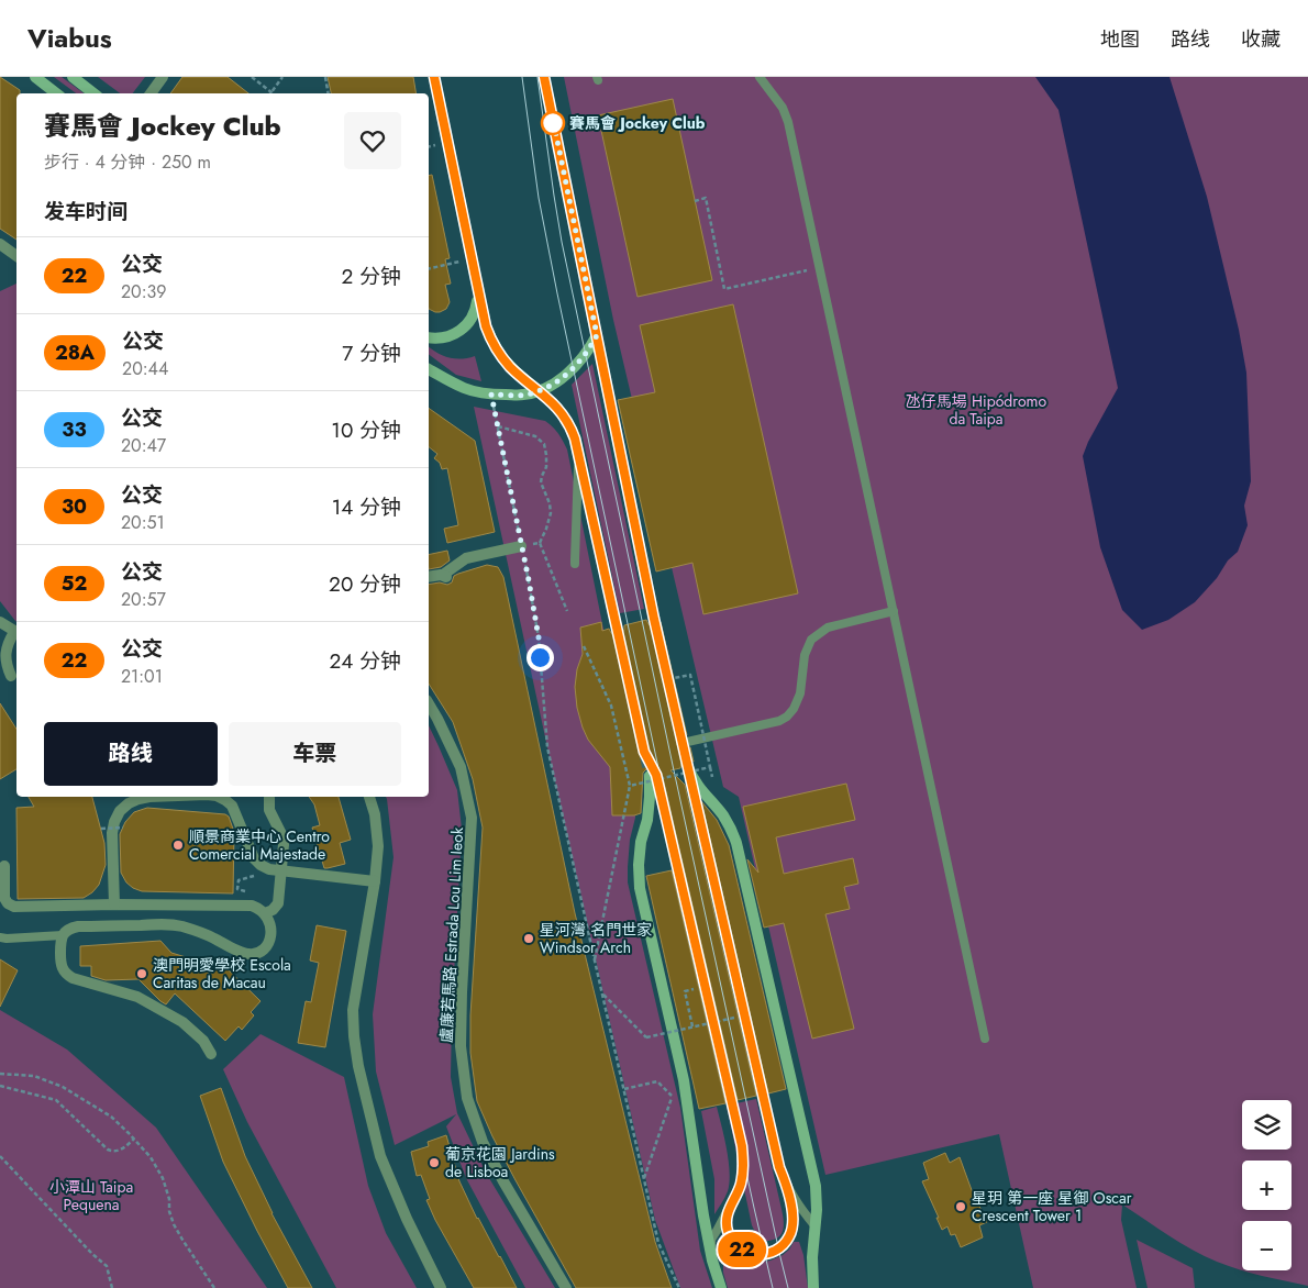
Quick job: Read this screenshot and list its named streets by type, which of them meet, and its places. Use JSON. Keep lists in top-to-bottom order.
{
  "streets": {
    "street": ["盧廉若馬路 Estrada Lou Lim Ieok"]
  },
  "parks": ["氹仔馬場 Hipódromo da Taipa", "小潭山 Taipa Pequena"],
  "places": [
    "賽馬會 Jockey Club",
    "順景商業中心 Centro Comercial Majestade",
    "星河灣 名門世家 Windsor Arch",
    "澳門明愛學校 Escola Caritas de Macau",
    "葡京花園 Jardins de Lisboa",
    "星玥 第一座 星御 Oscar Crescent Tower 1"
  ],
  "lines": ["bus line 22"],
  "page": {
    "header": "Viabus",
    "nav": ["地图", "路线", "收藏"],
    "on_map": "22",
    "heading": [
      ["賽馬會 Jockey Club", "步行 · 4 分钟 · 250 m"],
      "发车时间"
    ],
    "list": [
      {
        "mark": "22",
        "name": "公交",
        "note": "20:39",
        "value": "2 分钟"
      },
      {
        "mark": "28A",
        "name": "公交",
        "note": "20:44",
        "value": "7 分钟"
      },
      {
        "mark": "33",
        "name": "公交",
        "note": "20:47",
        "value": "10 分钟"
      },
      {
        "mark": "30",
        "name": "公交",
        "note": "20:51",
        "value": "14 分钟"
      },
      {
        "mark": "52",
        "name": "公交",
        "note": "20:57",
        "value": "20 分钟"
      },
      {
        "mark": "22",
        "name": "公交",
        "note": "21:01",
        "value": "24 分钟"
      }
    ],
    "buttons": ["路线", "车票"],
    "map_buttons": ["+", "−"]
  }
}
